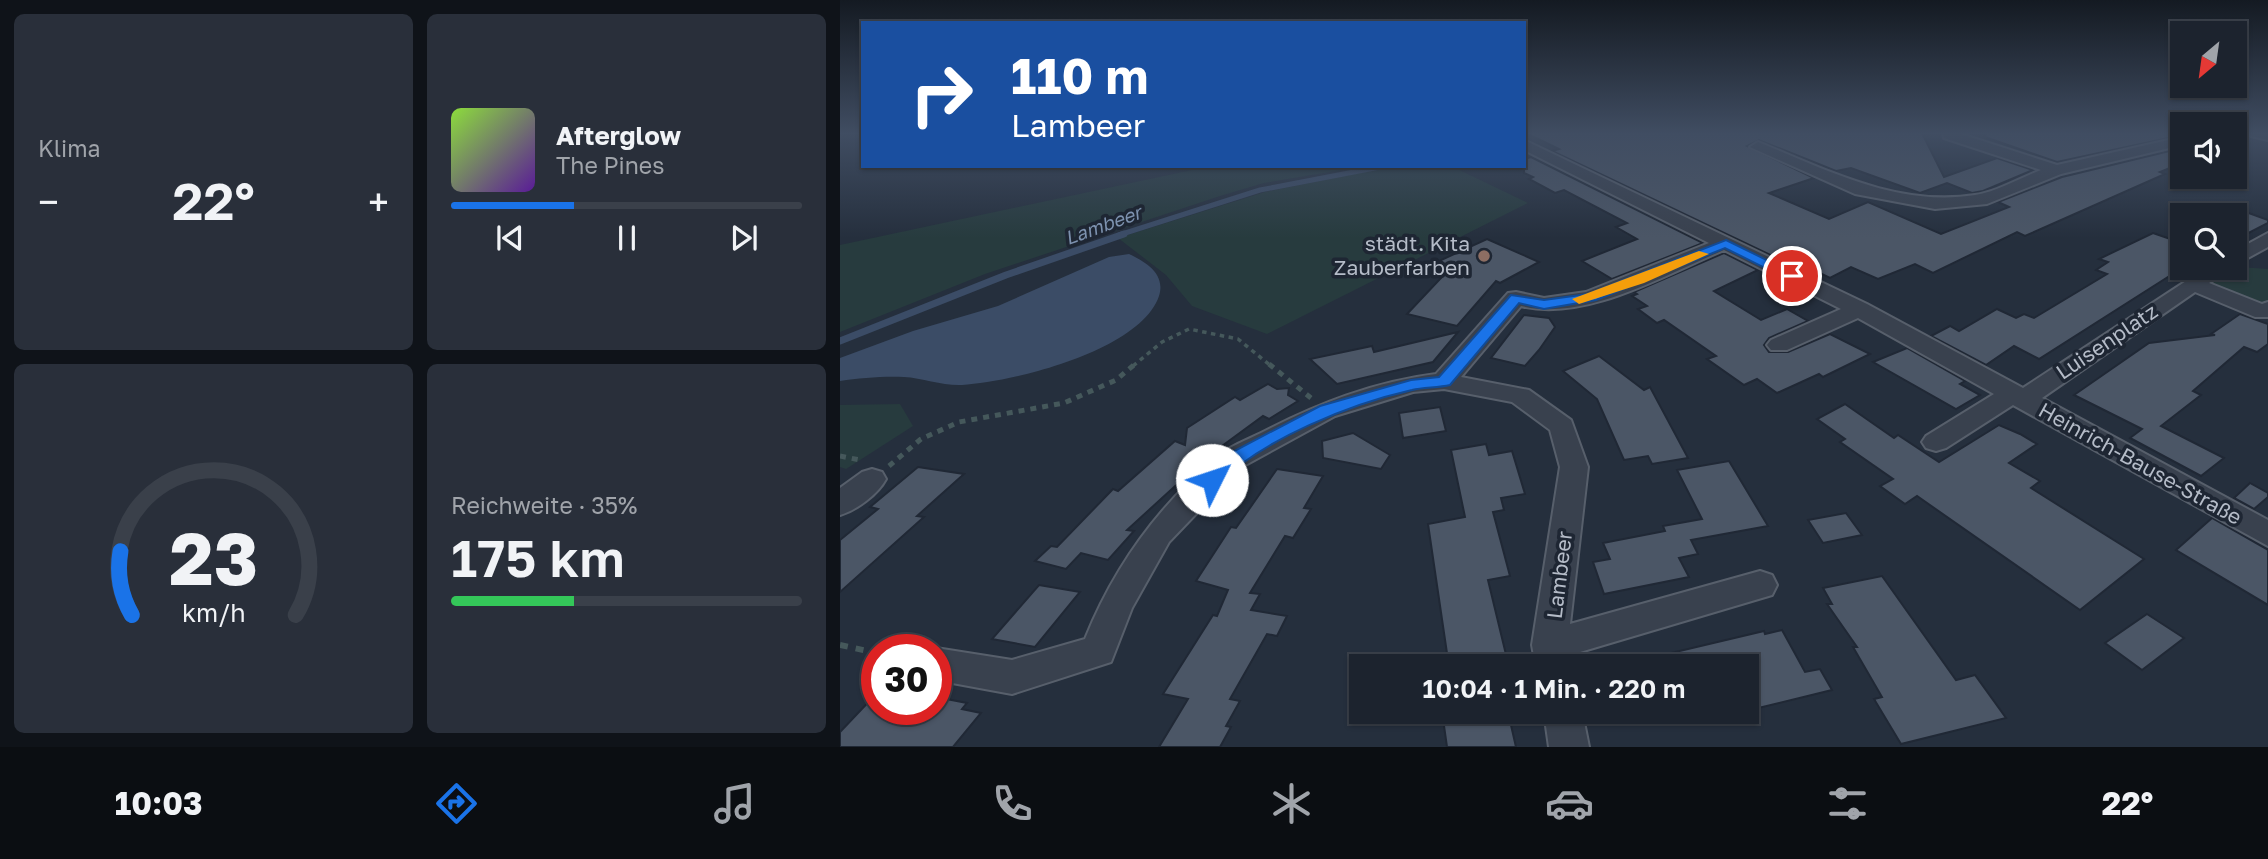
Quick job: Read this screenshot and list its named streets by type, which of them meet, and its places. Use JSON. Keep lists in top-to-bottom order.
{
  "streets": {
    "street": ["Luisenplatz", "Heinrich-Bause-Straße", "Lambeer"]
  },
  "crossings": [
    ["Luisenplatz", "Heinrich-Bause-Straße"]
  ],
  "water": ["Lambeer"],
  "places": ["städt. Kita Zauberfarben"],
  "north": "bottom left",
  "page": {
    "tile": [
      "Klima",
      ["Reichweite · 35%", "175 km"]
    ],
    "turn": ["110 m", "Lambeer"],
    "song": ["Afterglow", "The Pines"],
    "heat": ["−", "22°", "+"],
    "limit": "30",
    "trip": "10:04 · 1 Min. · 220 m",
    "tabs": ["10:03", "22°"],
    "gauge": ["23", "km/h"]
  }
}
